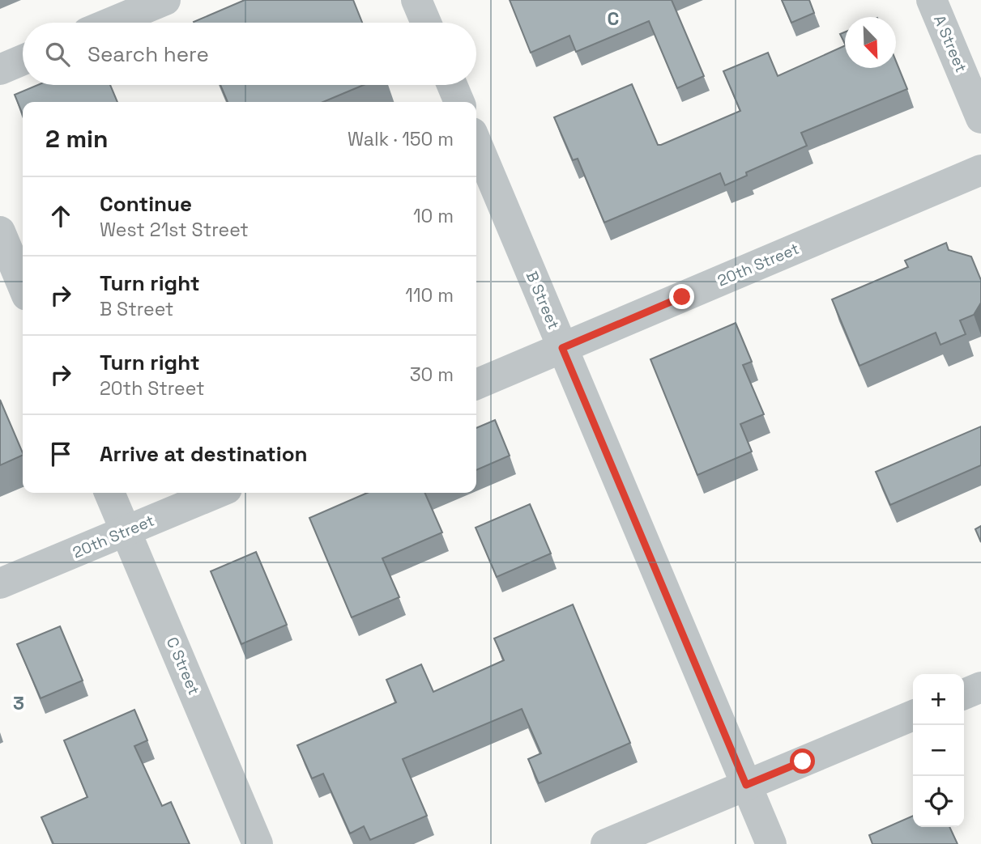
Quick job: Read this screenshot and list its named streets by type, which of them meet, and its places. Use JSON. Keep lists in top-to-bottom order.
{
  "streets": {
    "street": [
      "A Street",
      "20th Street",
      "B Street",
      "C Street"
    ]
  },
  "crossings": [
    ["20th Street", "B Street"],
    ["20th Street", "C Street"]
  ],
  "north": "bottom right",
  "page": {
    "search": "Search here",
    "heading": ["2 min", "Walk · 150 m"],
    "list": [
      ["Continue", "West 21st Street", "10 m"],
      ["Turn right", "B Street", "110 m"],
      ["Turn right", "20th Street", "30 m"],
      "Arrive at destination"
    ],
    "map_buttons": ["+", "−"]
  },
  "grid": {
    "columns": ["C"],
    "rows": ["3"]
  }
}
